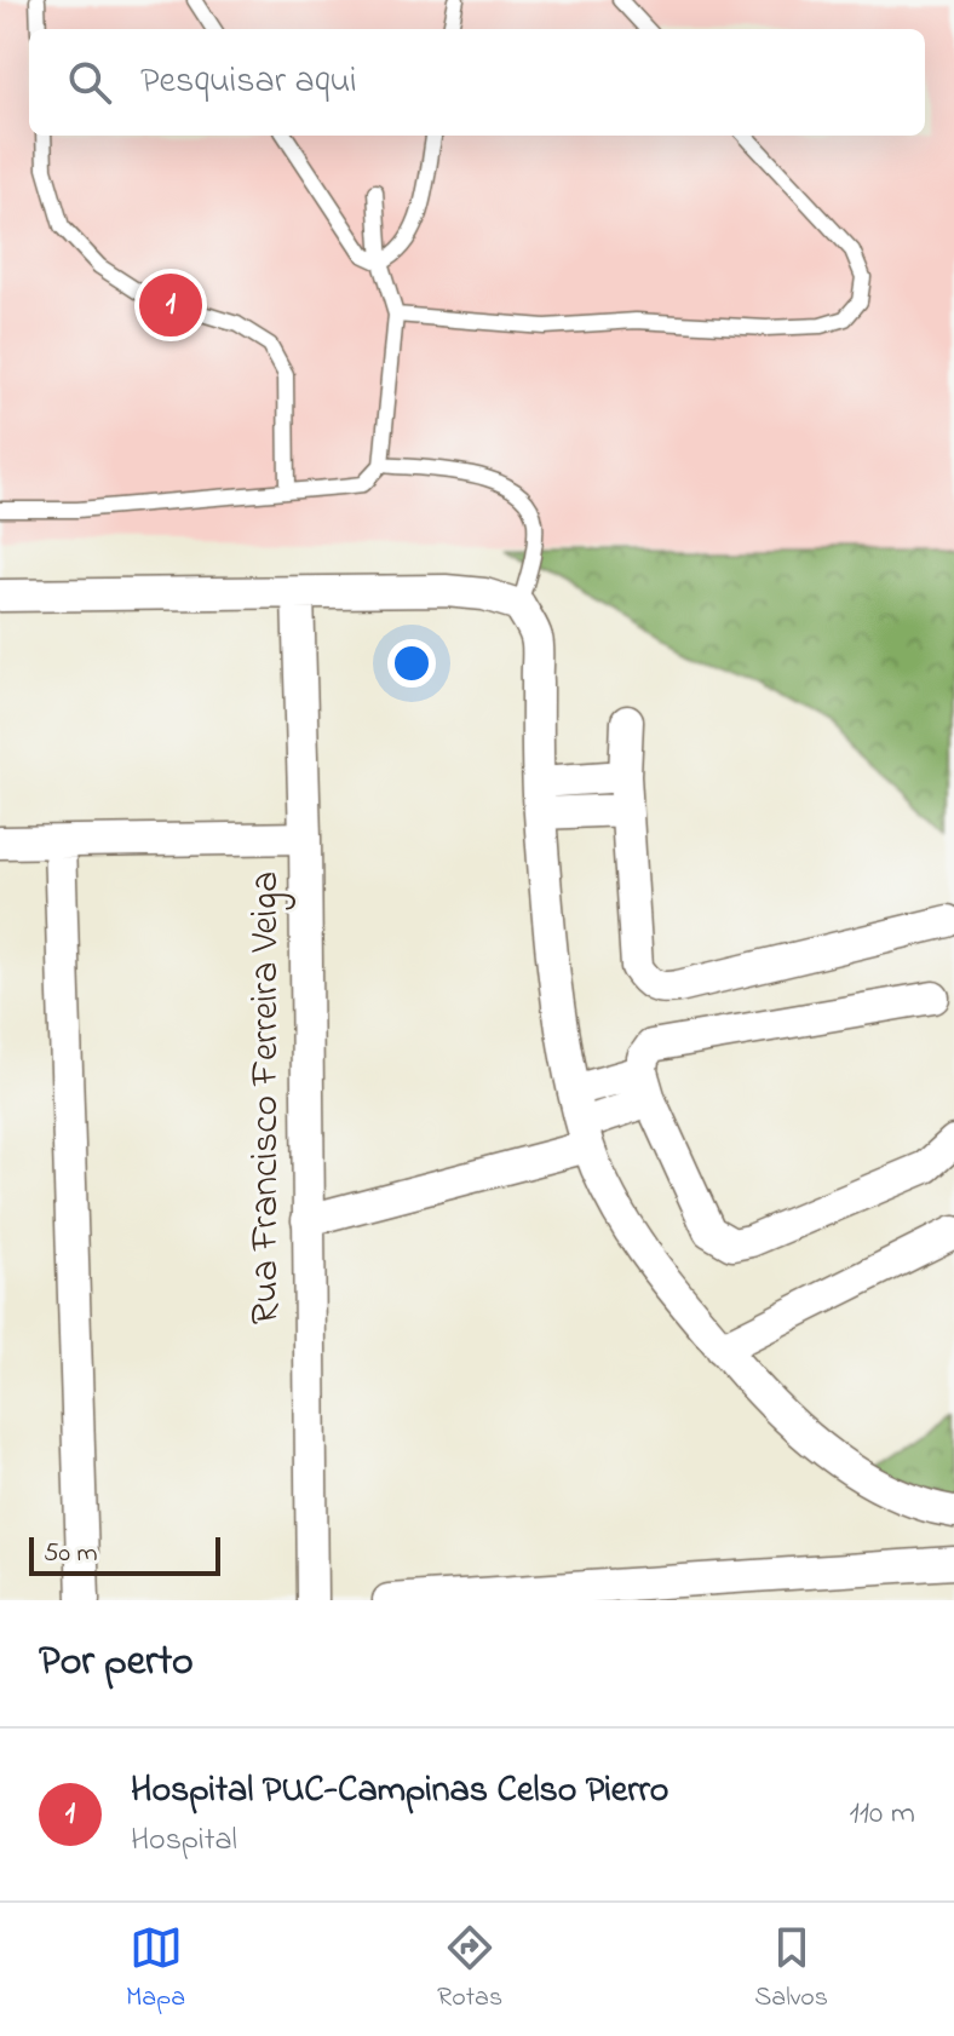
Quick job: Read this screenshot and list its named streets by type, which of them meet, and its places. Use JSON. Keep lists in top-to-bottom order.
{
  "streets": {
    "street": ["Rua Francisco Ferreira Veiga"]
  },
  "scale_bar": "50 m",
  "page": {
    "search": "Pesquisar aqui",
    "pins": "1",
    "scale": "50 m",
    "heading": "Por perto",
    "list": [
      {
        "mark": "1",
        "name": "Hospital PUC-Campinas Celso Pierro",
        "note": "Hospital",
        "value": "110 m"
      }
    ],
    "nav": ["Mapa", "Rotas", "Salvos"]
  }
}
